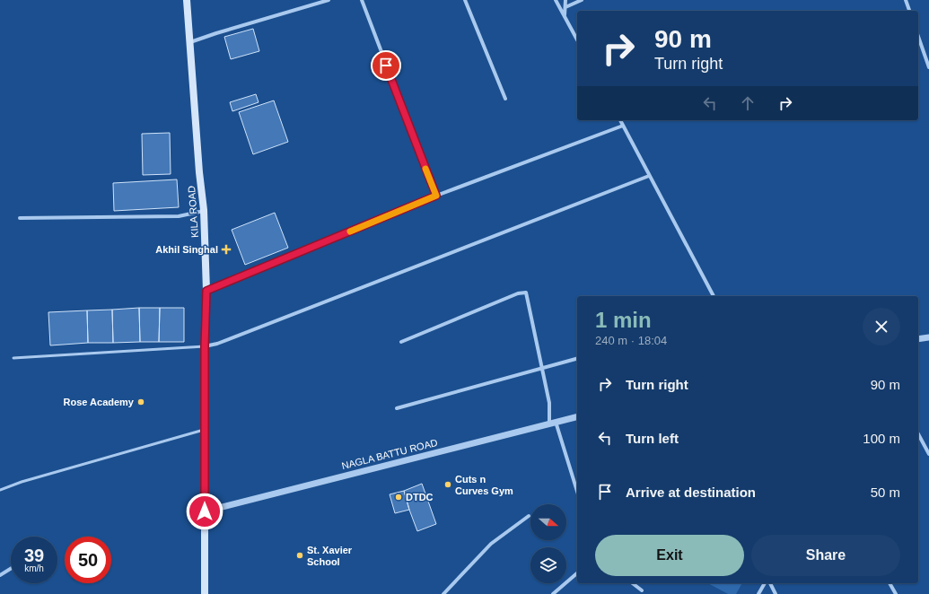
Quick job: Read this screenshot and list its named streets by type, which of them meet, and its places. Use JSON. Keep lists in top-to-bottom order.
{
  "streets": {
    "main road": ["KILA ROAD"],
    "street": ["NAGLA BATTU ROAD"]
  },
  "crossings": [
    ["KILA ROAD", "NAGLA BATTU ROAD"]
  ],
  "places": {
    "health": ["Akhil Singhal"],
    "other": [
      "Rose Academy",
      "Cuts n Curves Gym",
      "DTDC",
      "St. Xavier School"
    ]
  },
  "north": "right",
  "page": {
    "turn": ["90 m", "Turn right"],
    "heading": ["1 min", "240 m · 18:04"],
    "list": [
      {
        "name": "Turn right",
        "value": "90 m"
      },
      {
        "name": "Turn left",
        "value": "100 m"
      },
      {
        "name": "Arrive at destination",
        "value": "50 m"
      }
    ],
    "buttons": ["Exit", "Share"],
    "speed": "39 km/h",
    "limit": "50"
  }
}
